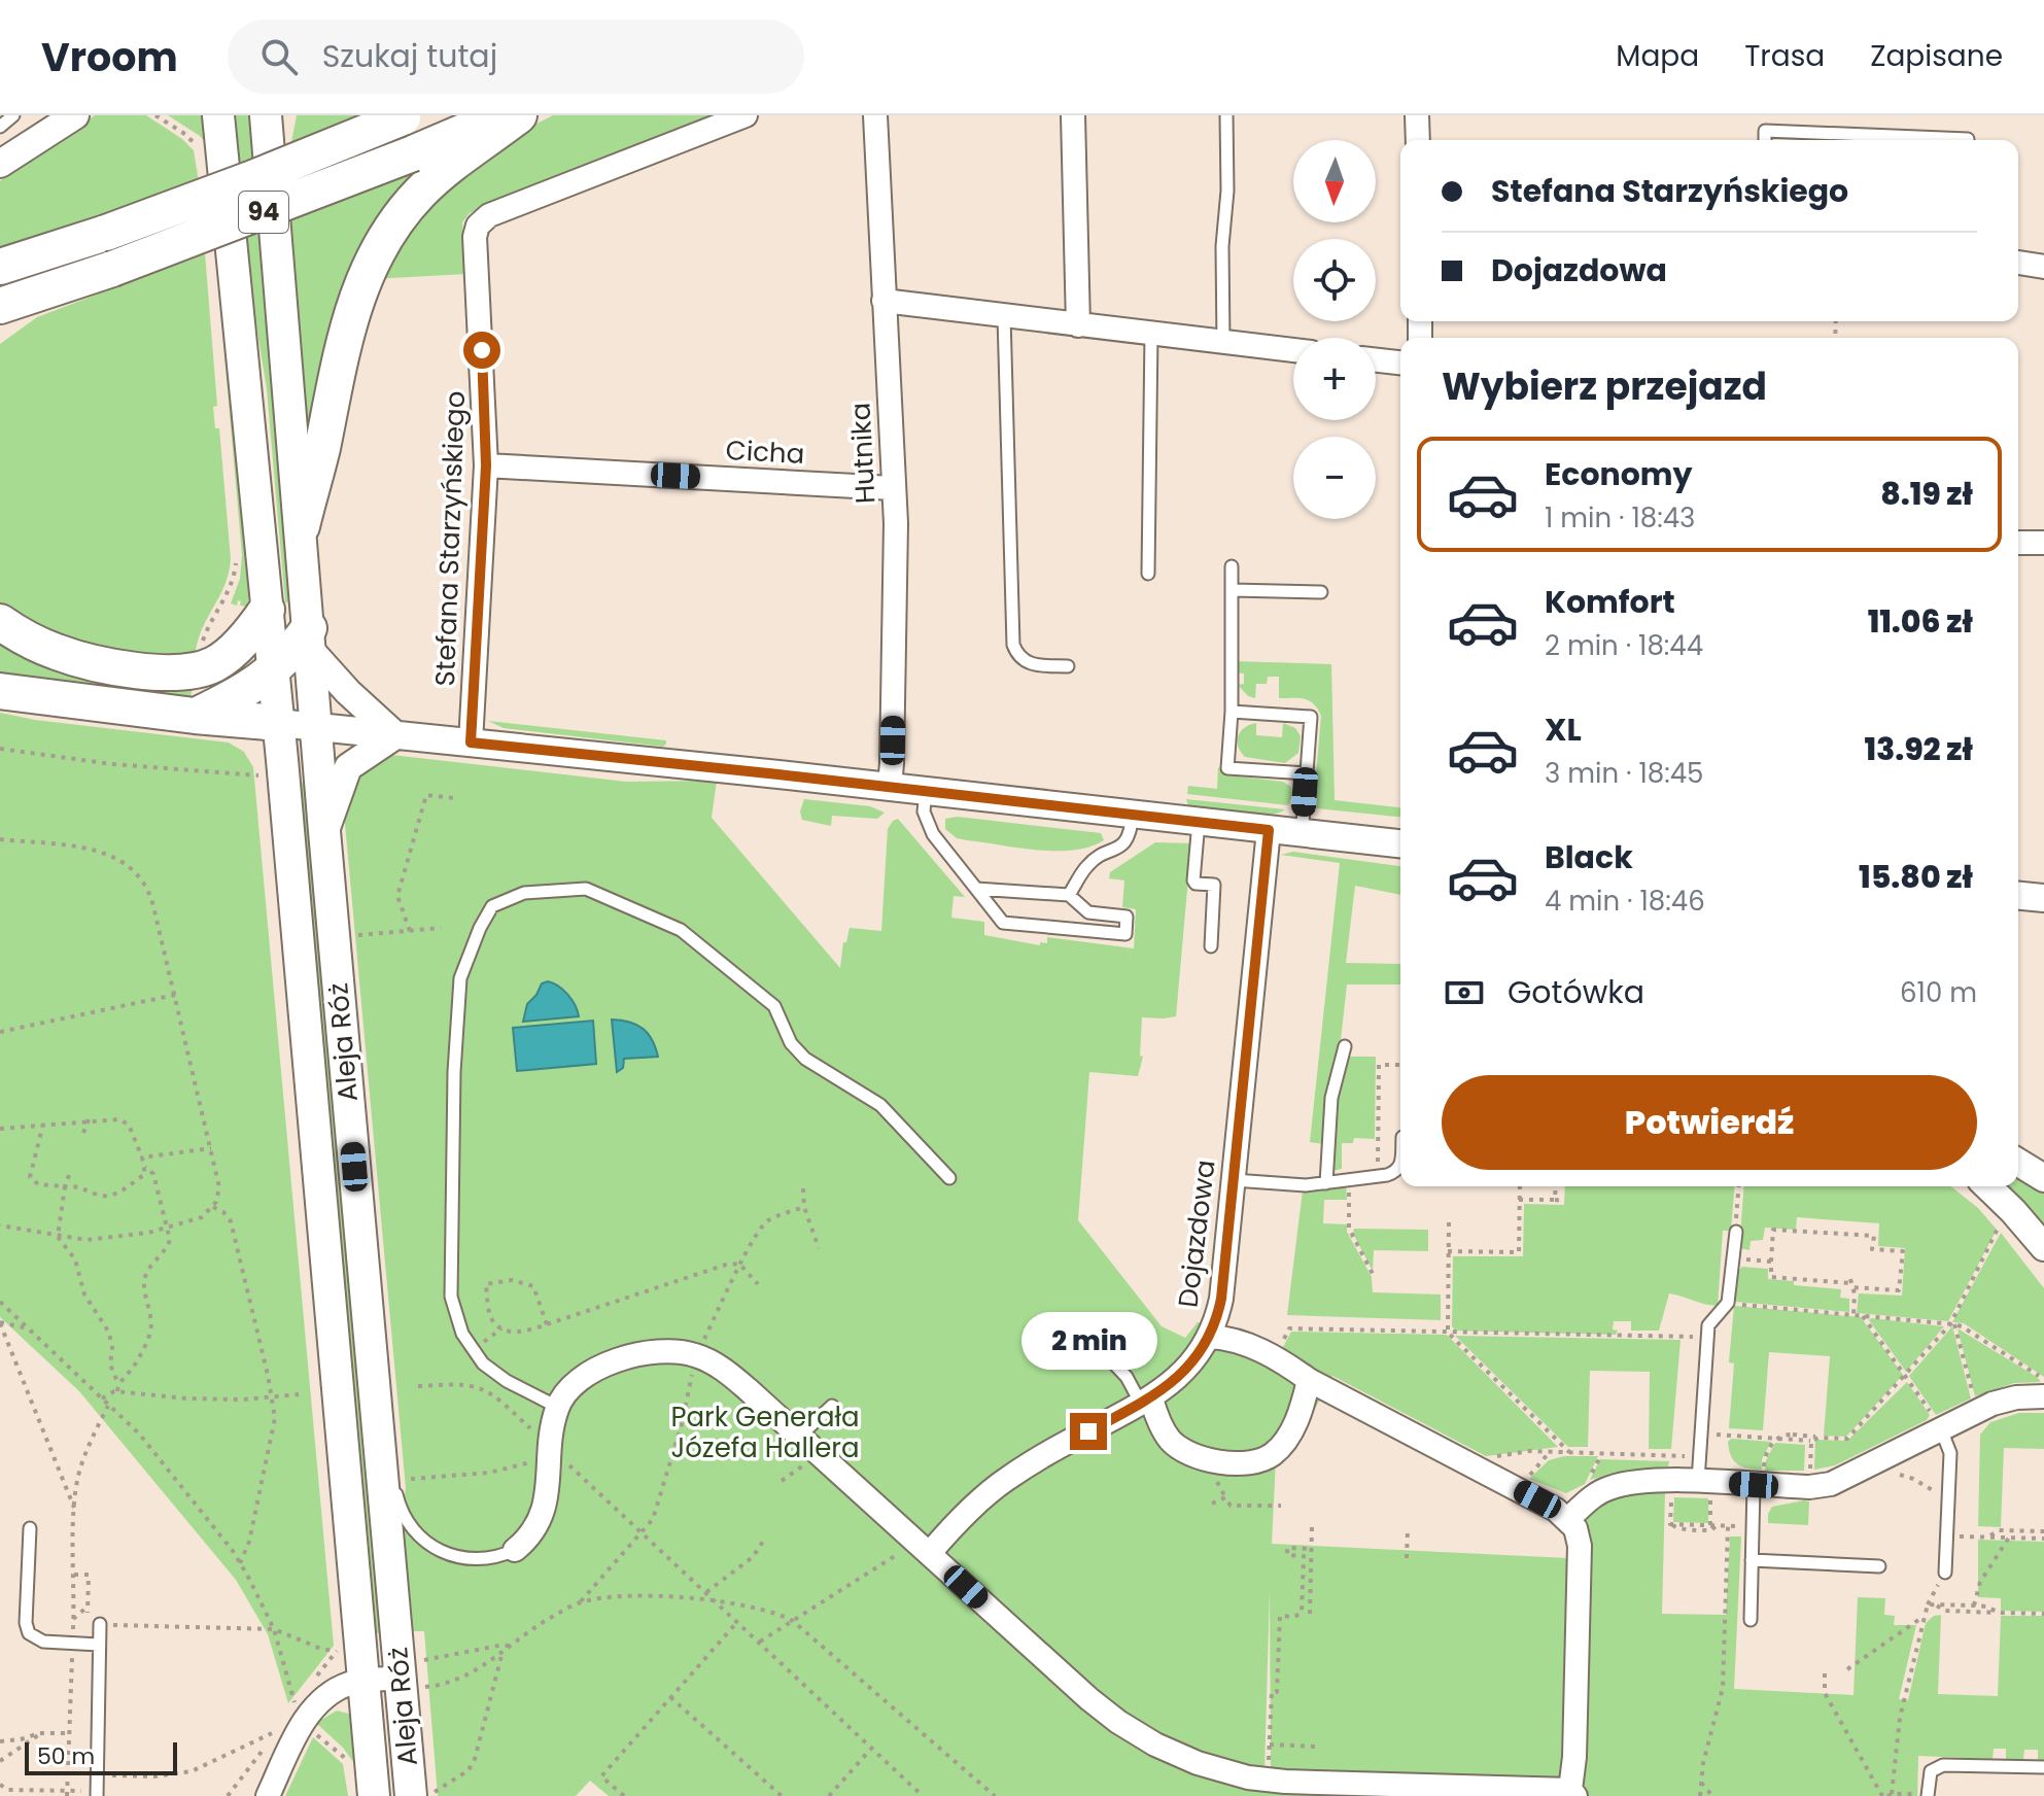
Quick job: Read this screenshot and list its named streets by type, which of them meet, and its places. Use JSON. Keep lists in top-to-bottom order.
{
  "streets": {
    "main road": ["94", "Aleja Róż"],
    "street": [
      "Cicha",
      "Hutnika",
      "Stefana Starzyńskiego",
      "Dojazdowa"
    ]
  },
  "crossings": [
    ["Cicha", "Hutnika"],
    ["Cicha", "Stefana Starzyńskiego"]
  ],
  "parks": ["Park Generała Józefa Hallera"],
  "scale_bar": "50 m",
  "north": "bottom",
  "page": {
    "header": "Vroom",
    "search": "Szukaj tutaj",
    "nav": ["Mapa", "Trasa", "Zapisane"],
    "map_buttons": ["+", "−"],
    "banner": ["Stefana Starzyńskiego", "Dojazdowa"],
    "heading": "Wybierz przejazd",
    "list": [
      {
        "name": "Economy",
        "note": "1 min · 18:43",
        "value": "8.19 zł"
      },
      {
        "name": "Komfort",
        "note": "2 min · 18:44",
        "value": "11.06 zł"
      },
      {
        "name": "XL",
        "note": "3 min · 18:45",
        "value": "13.92 zł"
      },
      {
        "name": "Black",
        "note": "4 min · 18:46",
        "value": "15.80 zł"
      }
    ],
    "pay": ["Gotówka", "610 m"],
    "buttons": "Potwierdź",
    "bubble": "2 min",
    "scale": "50 m"
  }
}
